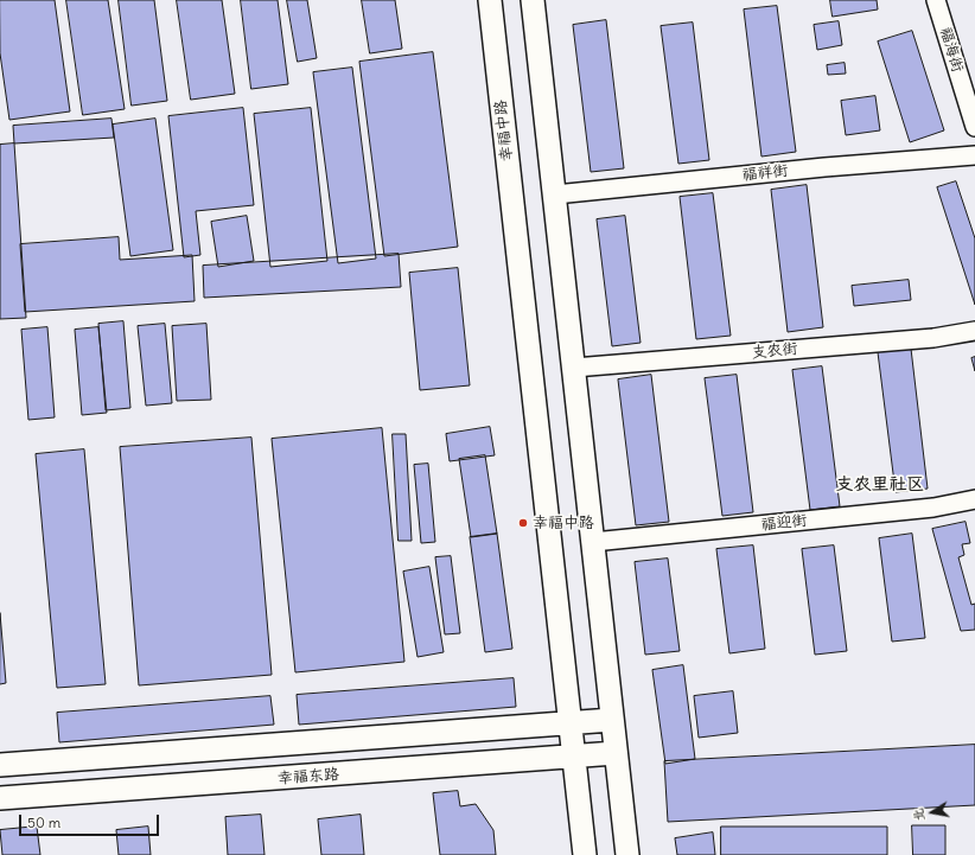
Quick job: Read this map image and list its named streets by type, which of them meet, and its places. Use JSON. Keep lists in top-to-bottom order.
{
  "streets": {
    "street": [
      "福海街",
      "幸福中路",
      "福祥街",
      "支农街",
      "福迎街",
      "幸福东路"
    ]
  },
  "crossings": [
    ["幸福中路", "幸福东路"]
  ],
  "districts": ["支农里社区"],
  "places": ["幸福中路"],
  "scale_bar": "50 m",
  "north": "left"
}
